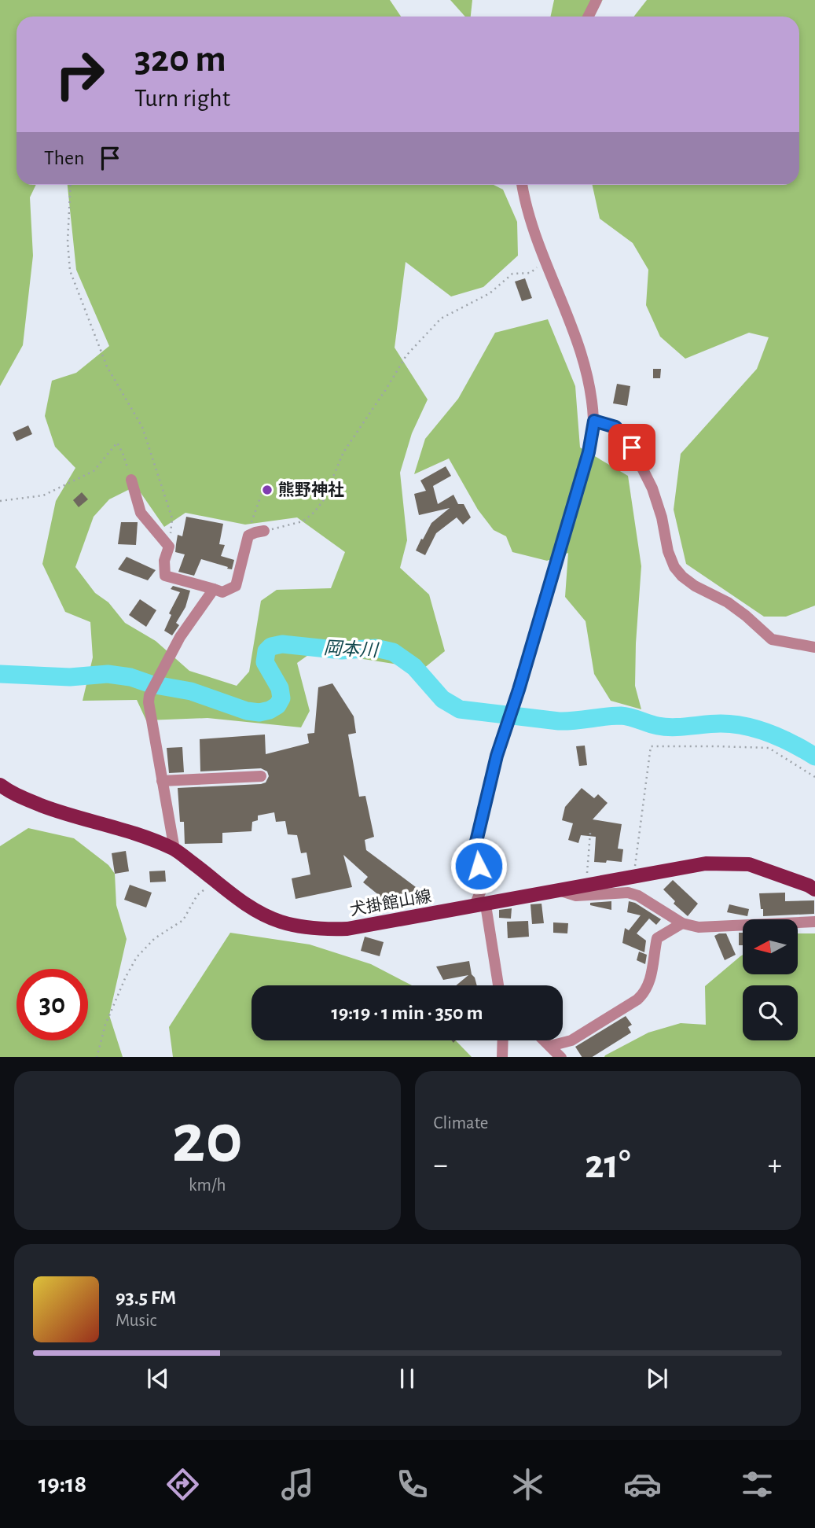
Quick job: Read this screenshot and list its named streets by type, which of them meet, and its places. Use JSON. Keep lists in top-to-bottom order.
{
  "streets": {
    "main road": ["犬掛館山線"]
  },
  "water": ["岡本川"],
  "places": ["熊野神社"],
  "north": "left",
  "page": {
    "turn": ["320 m", "Turn right"],
    "then": "Then",
    "limit": "30",
    "trip": "19:19 · 1 min · 350 m",
    "tile": [
      ["20", "km/h"],
      "Climate"
    ],
    "heat": ["−", "21°", "+"],
    "song": ["93.5 FM", "Music"],
    "tabs": "19:18"
  }
}
